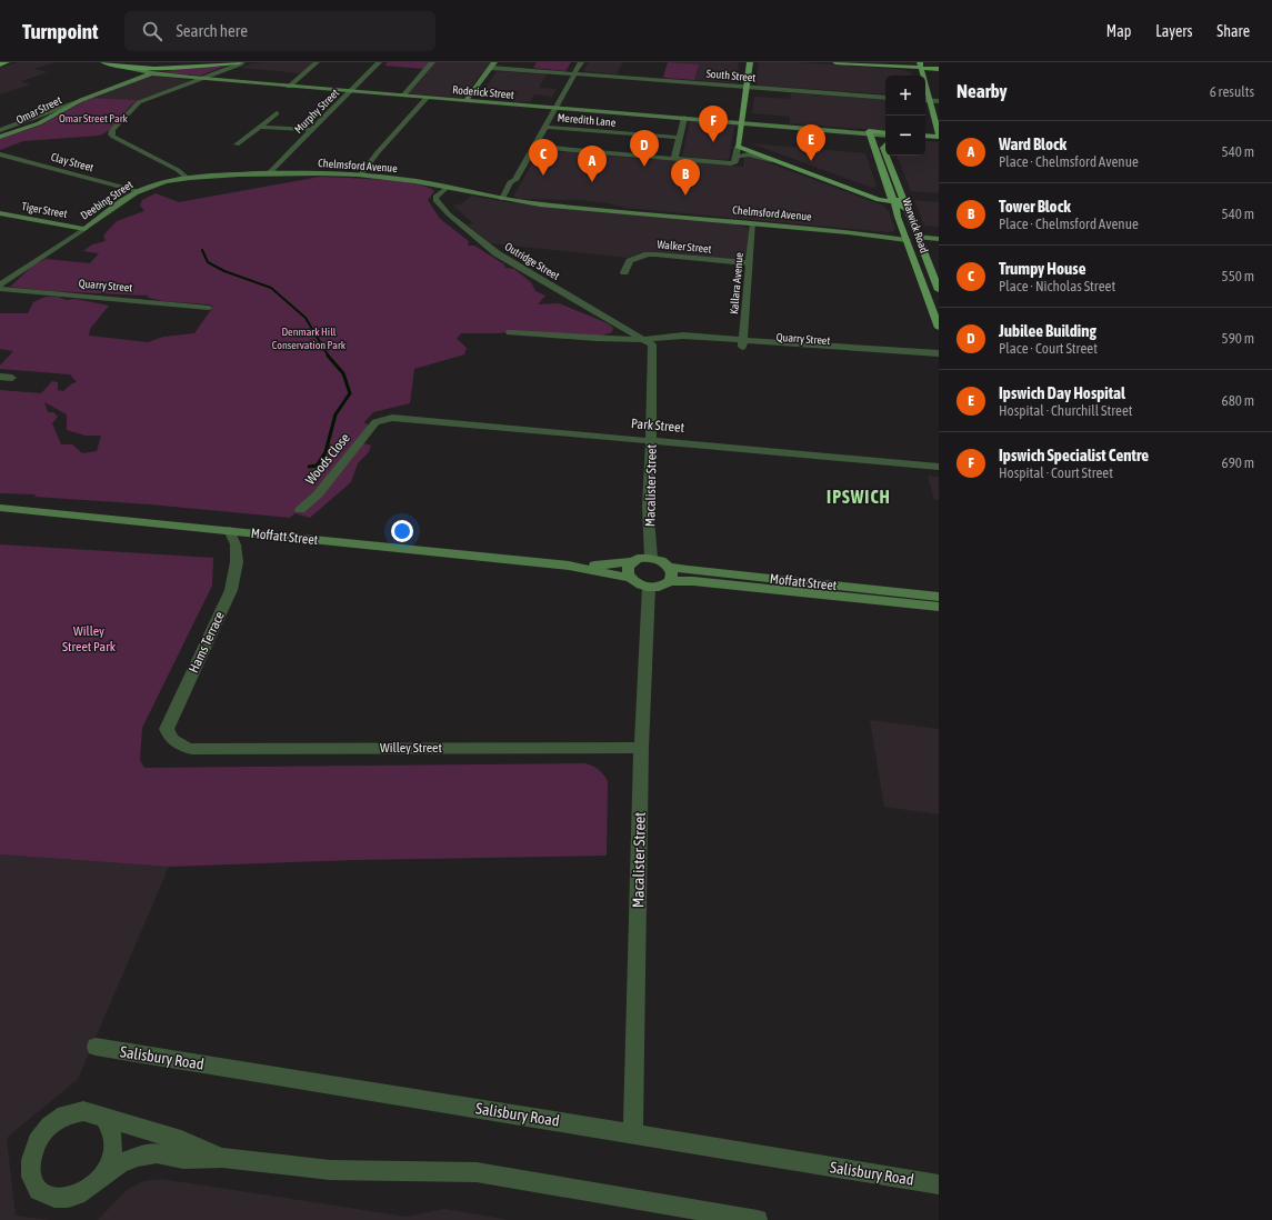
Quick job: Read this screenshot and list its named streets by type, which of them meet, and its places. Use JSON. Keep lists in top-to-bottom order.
{
  "streets": {
    "main road": ["Warwick Road"],
    "street": [
      "South Street",
      "Roderick Street",
      "Omar Street",
      "Murphy Street",
      "Meredith Lane",
      "Clay Street",
      "Chelmsford Avenue",
      "Deebing Street",
      "Tiger Street",
      "Walker Street",
      "Outridge Street",
      "Kallara Avenue",
      "Quarry Street",
      "Park Street",
      "Woods Close",
      "Macalister Street",
      "Moffatt Street",
      "Hams Terrace",
      "Willey Street",
      "Salisbury Road"
    ]
  },
  "crossings": [
    ["Roderick Street", "Omar Street"],
    ["Roderick Street", "Murphy Street"],
    ["Roderick Street", "Warwick Road"],
    ["Murphy Street", "Chelmsford Avenue"],
    ["Clay Street", "Deebing Street"],
    ["Chelmsford Avenue", "Deebing Street"],
    ["Chelmsford Avenue", "Warwick Road"],
    ["Chelmsford Avenue", "Outridge Street"],
    ["Chelmsford Avenue", "Kallara Avenue"],
    ["Deebing Street", "Tiger Street"],
    ["Walker Street", "Kallara Avenue"],
    ["Outridge Street", "Quarry Street"],
    ["Outridge Street", "Macalister Street"],
    ["Kallara Avenue", "Quarry Street"],
    ["Quarry Street", "Macalister Street"],
    ["Park Street", "Woods Close"],
    ["Park Street", "Macalister Street"],
    ["Macalister Street", "Moffatt Street"],
    ["Macalister Street", "Willey Street"],
    ["Macalister Street", "Salisbury Road"],
    ["Moffatt Street", "Hams Terrace"],
    ["Hams Terrace", "Willey Street"]
  ],
  "districts": ["IPSWICH"],
  "parks": ["Omar Street Park", "Denmark Hill Conservation Park", "Willey Street Park"],
  "page": {
    "header": "Turnpoint",
    "search": "Search here",
    "nav": ["Map", "Layers", "Share"],
    "heading": ["Nearby", "6 results"],
    "map_buttons": ["+", "−"],
    "pins": [
      "F",
      "E",
      "D",
      "C",
      "A",
      "B"
    ],
    "list": [
      {
        "mark": "A",
        "name": "Ward Block",
        "note": "Place · Chelmsford Avenue",
        "value": "540 m"
      },
      {
        "mark": "B",
        "name": "Tower Block",
        "note": "Place · Chelmsford Avenue",
        "value": "540 m"
      },
      {
        "mark": "C",
        "name": "Trumpy House",
        "note": "Place · Nicholas Street",
        "value": "550 m"
      },
      {
        "mark": "D",
        "name": "Jubilee Building",
        "note": "Place · Court Street",
        "value": "590 m"
      },
      {
        "mark": "E",
        "name": "Ipswich Day Hospital",
        "note": "Hospital · Churchill Street",
        "value": "680 m"
      },
      {
        "mark": "F",
        "name": "Ipswich Specialist Centre",
        "note": "Hospital · Court Street",
        "value": "690 m"
      }
    ]
  }
}
